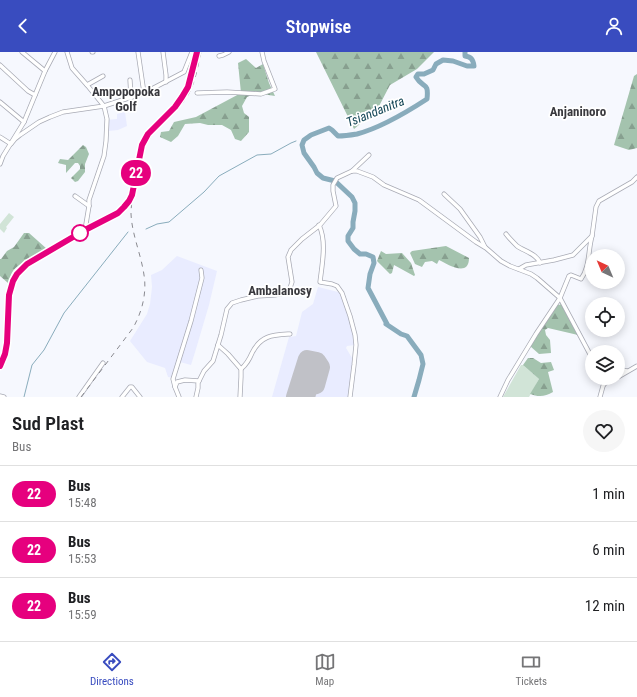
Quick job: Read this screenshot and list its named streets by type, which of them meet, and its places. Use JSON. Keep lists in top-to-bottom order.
{
  "districts": ["Ampopopoka Golf", "Anjaninoro", "Ambalanosy"],
  "water": ["Tsiandanitra"],
  "lines": ["bus line 22"],
  "north": "top left",
  "page": {
    "header": "Stopwise",
    "on_map": "22",
    "heading": ["Sud Plast", "Bus"],
    "list": [
      {
        "mark": "22",
        "name": "Bus",
        "note": "15:48",
        "value": "1 min"
      },
      {
        "mark": "22",
        "name": "Bus",
        "note": "15:53",
        "value": "6 min"
      },
      {
        "mark": "22",
        "name": "Bus",
        "note": "15:59",
        "value": "12 min"
      }
    ],
    "tabs": ["Directions", "Map", "Tickets"]
  }
}
